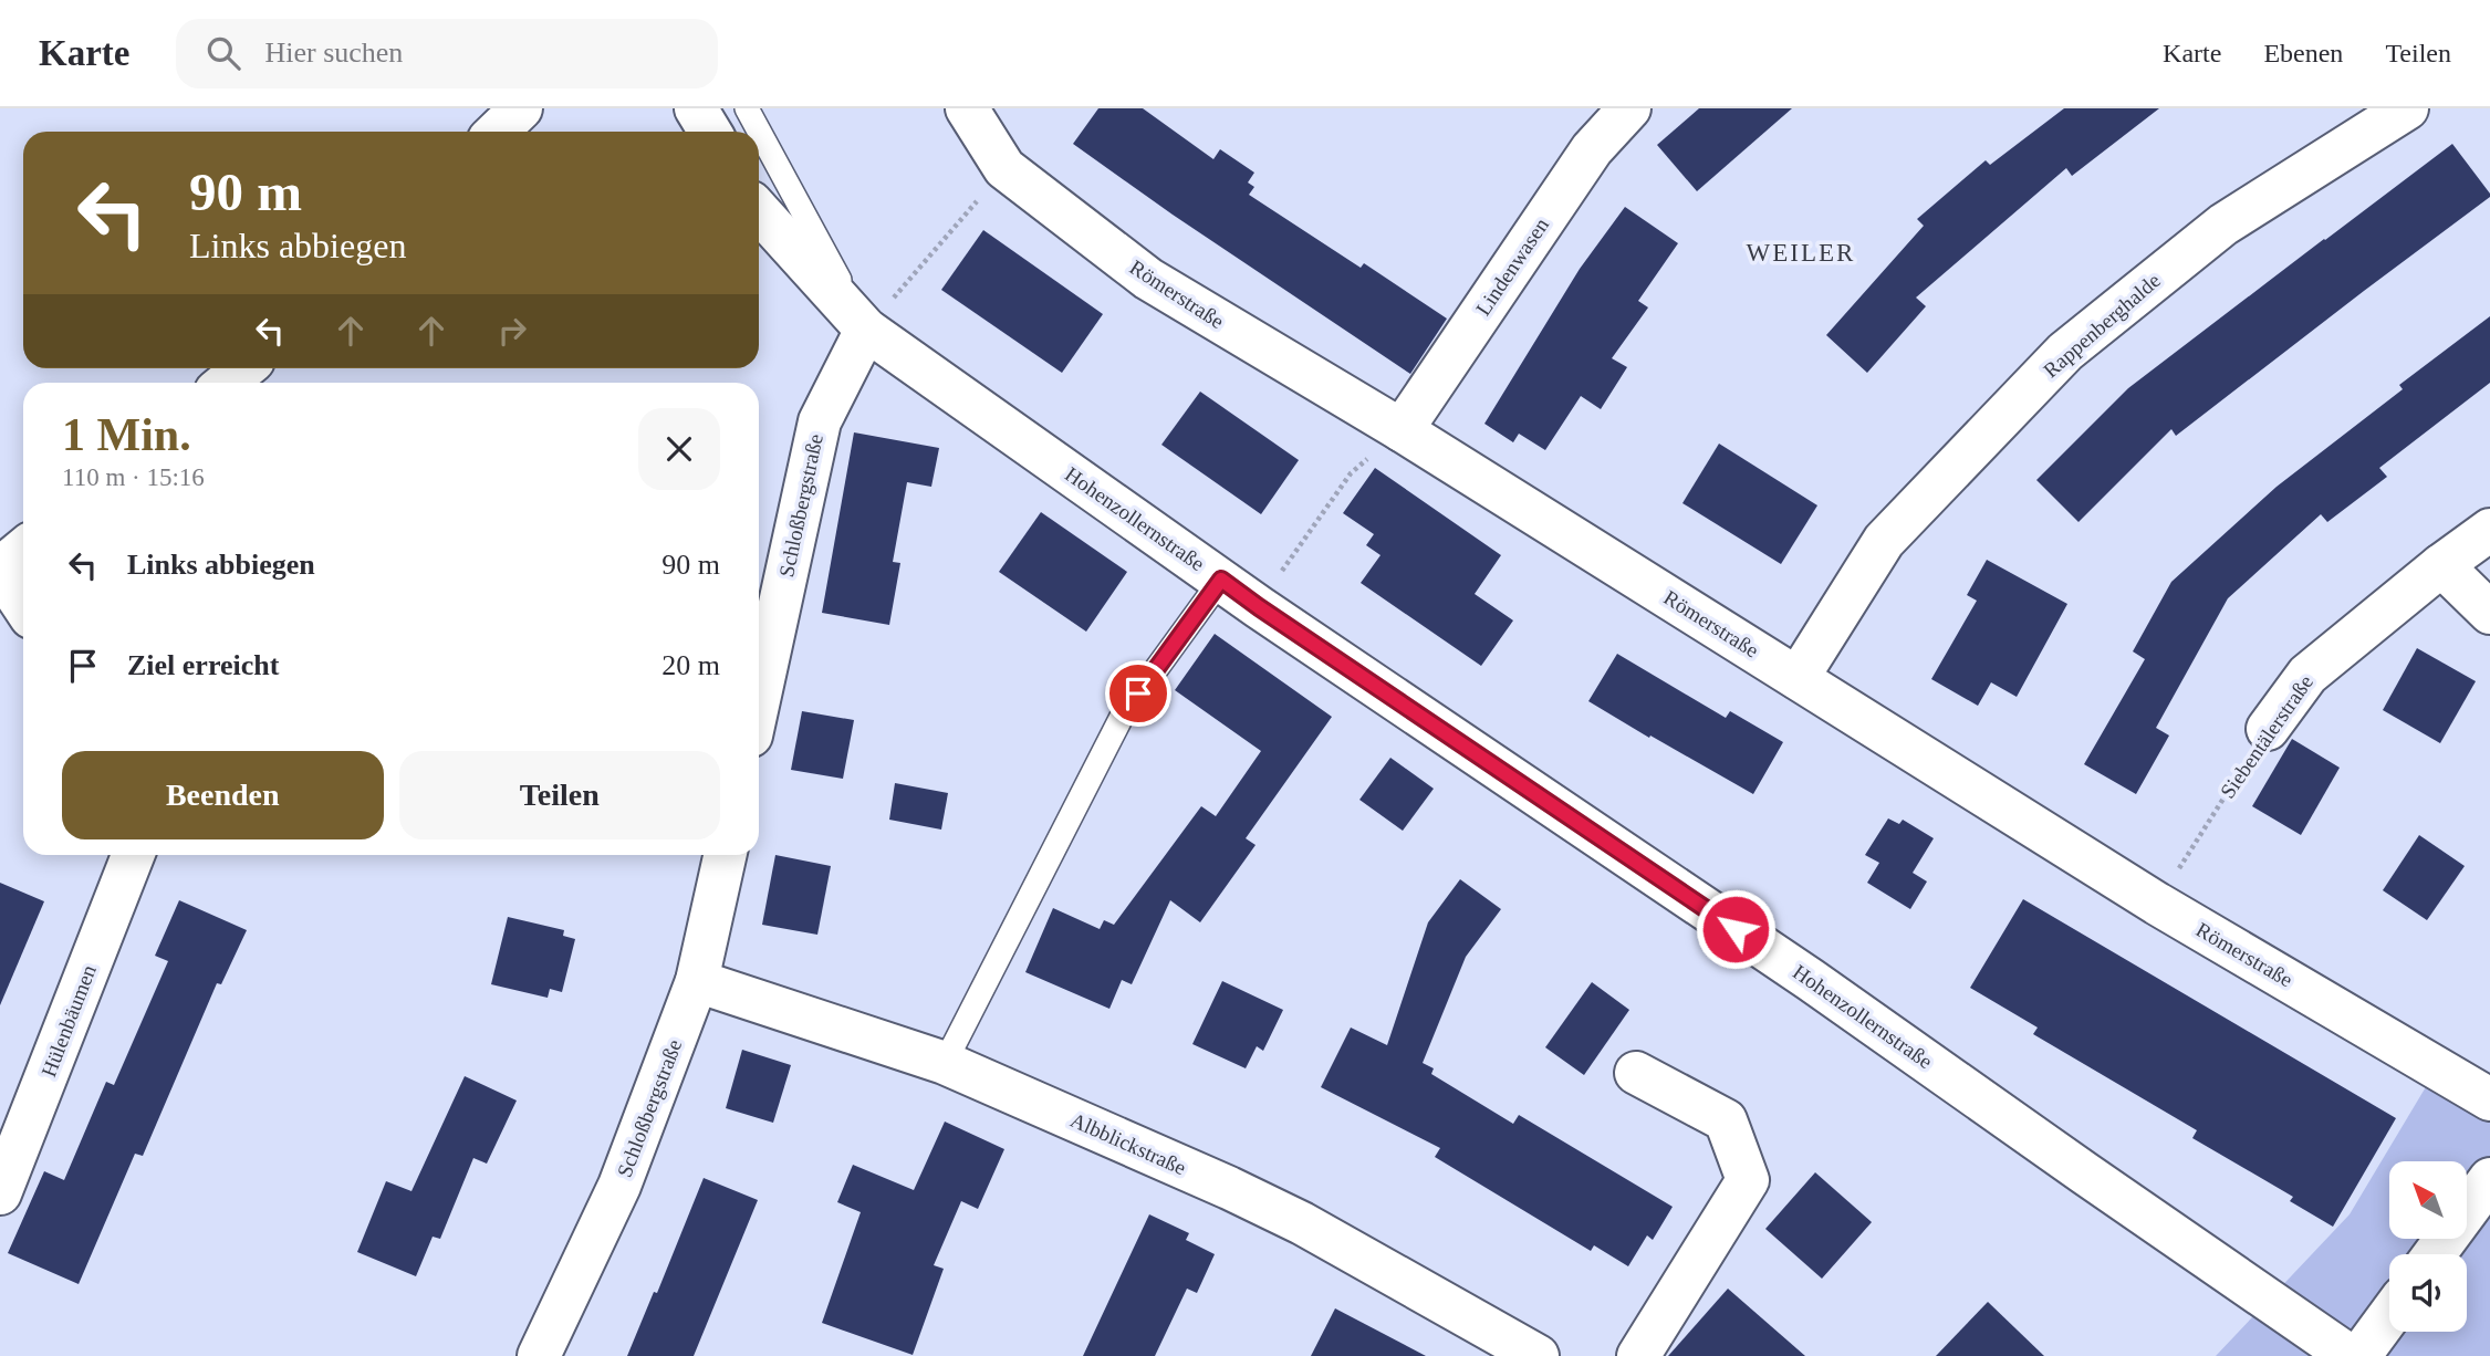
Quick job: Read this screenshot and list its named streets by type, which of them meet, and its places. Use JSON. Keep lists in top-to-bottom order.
{
  "streets": {
    "street": [
      "Lindenwasen",
      "Römerstraße",
      "Rappenberghalde",
      "Schloßbergstraße",
      "Hohenzollernstraße",
      "Siebentälerstraße",
      "Hülenbäumen",
      "Albblickstraße"
    ]
  },
  "crossings": [
    ["Lindenwasen", "Römerstraße"],
    ["Römerstraße", "Rappenberghalde"],
    ["Römerstraße", "Siebentälerstraße"],
    ["Schloßbergstraße", "Hohenzollernstraße"],
    ["Schloßbergstraße", "Albblickstraße"]
  ],
  "districts": ["WEILER"],
  "north": "top left",
  "page": {
    "header": "Karte",
    "search": "Hier suchen",
    "nav": ["Karte", "Ebenen", "Teilen"],
    "turn": ["90 m", "Links abbiegen"],
    "heading": ["1 Min.", "110 m · 15:16"],
    "list": [
      {
        "name": "Links abbiegen",
        "value": "90 m"
      },
      {
        "name": "Ziel erreicht",
        "value": "20 m"
      }
    ],
    "buttons": ["Beenden", "Teilen"]
  }
}
